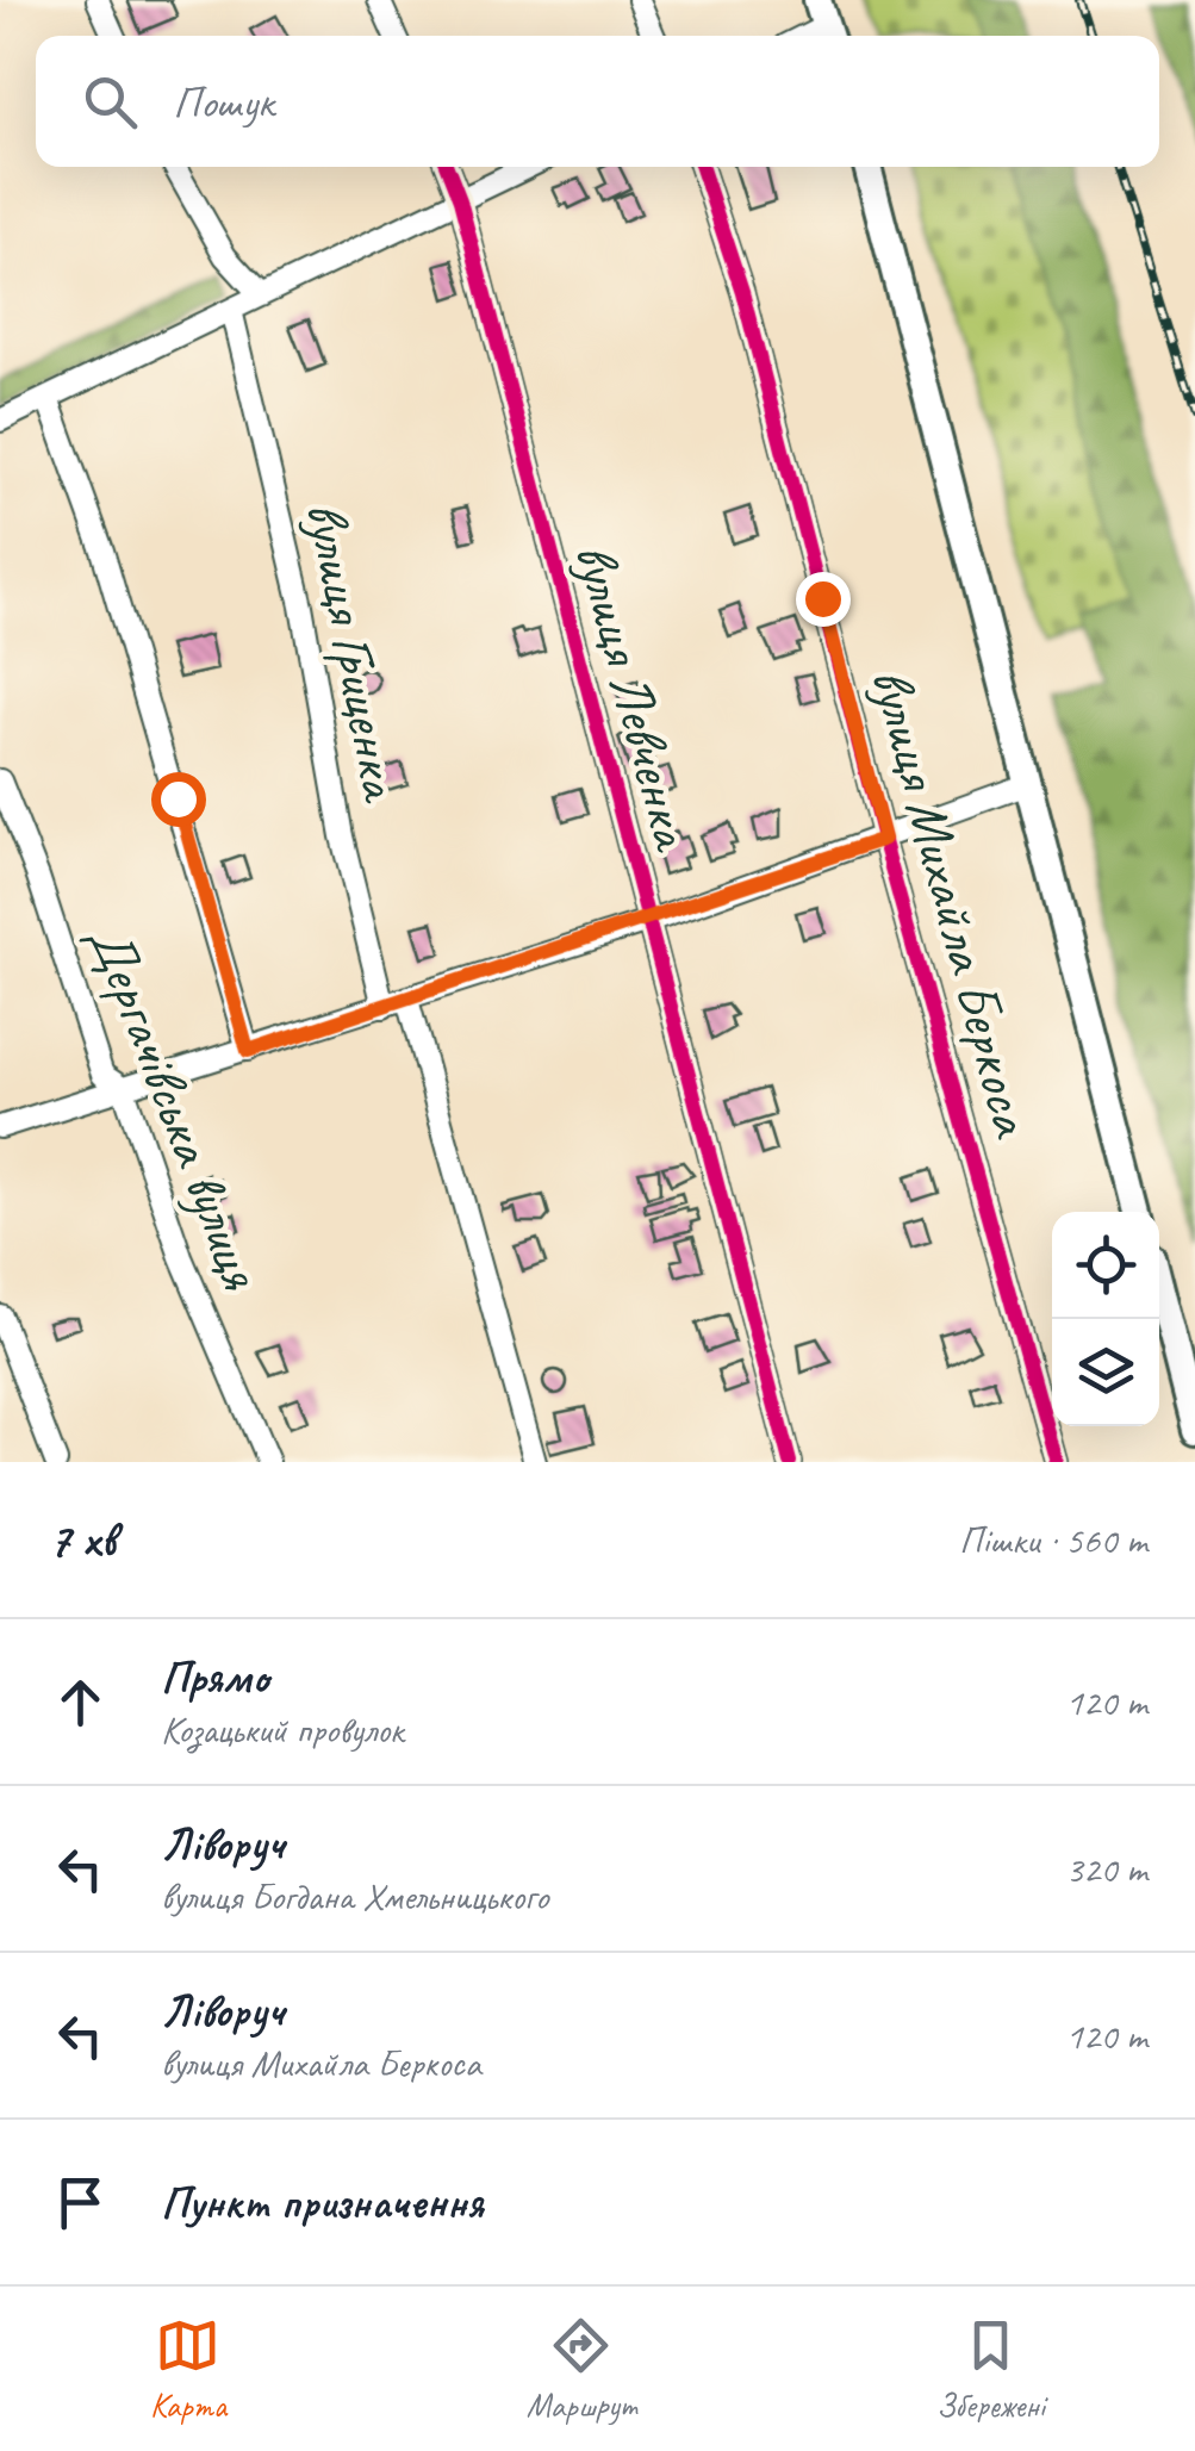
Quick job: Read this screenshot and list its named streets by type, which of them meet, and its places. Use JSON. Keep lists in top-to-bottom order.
{
  "streets": {
    "street": [
      "вулиця Гриценка",
      "вулиця Левченка",
      "вулиця Михайла Беркоса",
      "Дергачівська вулиця"
    ]
  },
  "page": {
    "search": "Пошук",
    "heading": ["7 хв", "Пішки · 560 m"],
    "list": [
      ["Прямо", "Козацький провулок", "120 m"],
      ["Ліворуч", "вулиця Богдана Хмельницького", "320 m"],
      ["Ліворуч", "вулиця Михайла Беркоса", "120 m"],
      "Пункт призначення"
    ],
    "nav": ["Карта", "Маршрут", "Збережені"]
  }
}
